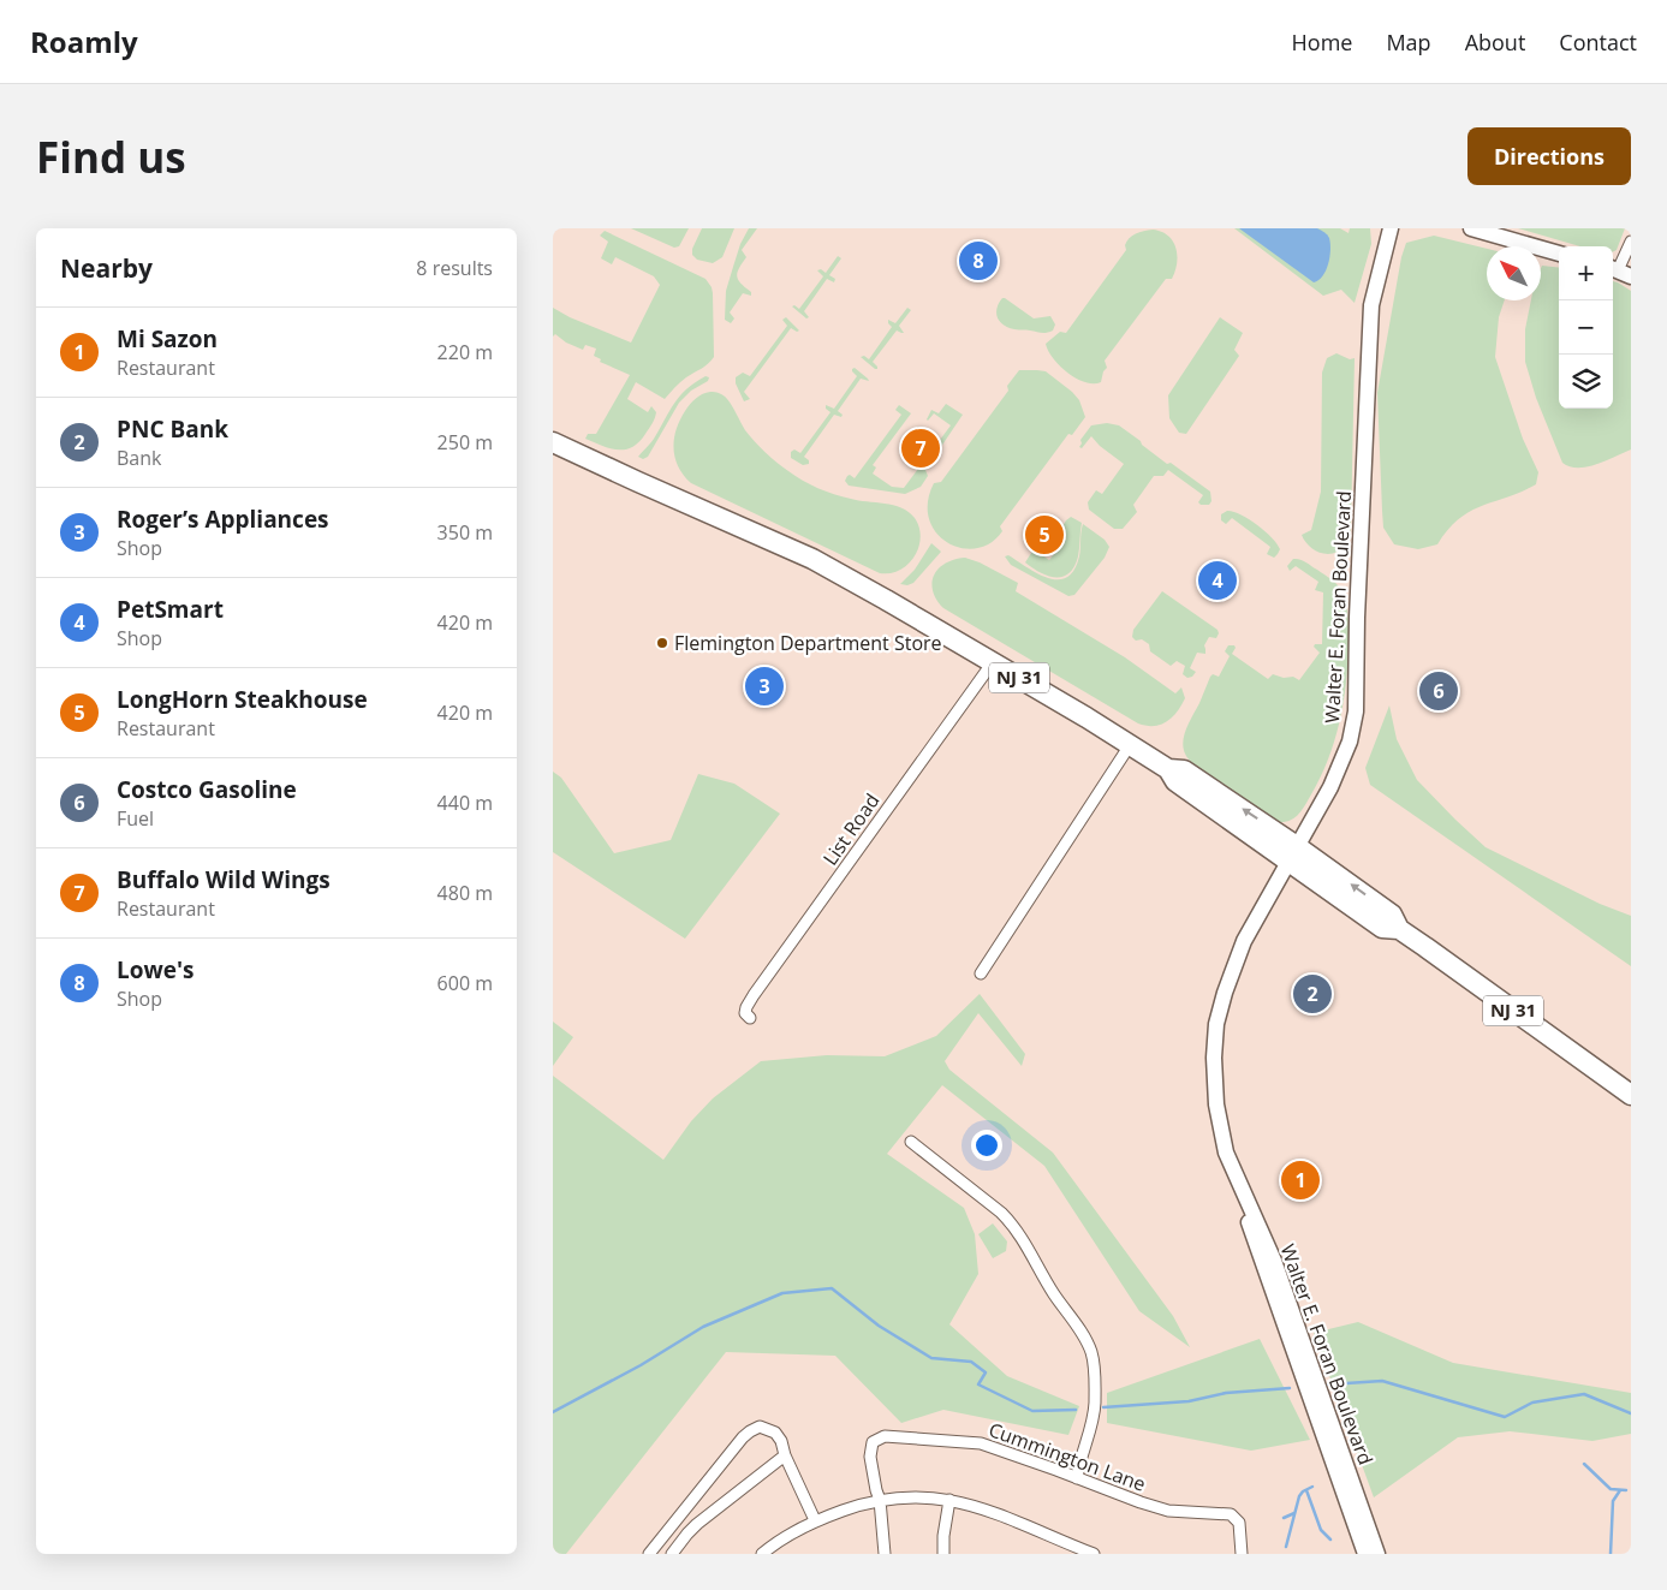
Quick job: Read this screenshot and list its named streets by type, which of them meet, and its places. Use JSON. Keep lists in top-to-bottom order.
{
  "streets": {
    "highway": ["NJ 31"],
    "street": ["Walter E. Foran Boulevard", "List Road", "Cummington Lane"]
  },
  "crossings": [
    ["Walter E. Foran Boulevard", "NJ 31"],
    ["NJ 31", "List Road"]
  ],
  "places": ["Flemington Department Store"],
  "north": "top left",
  "page": {
    "header": "Roamly",
    "nav": [
      "Home",
      "Map",
      "About",
      "Contact"
    ],
    "buttons": "Directions",
    "title": "Find us",
    "heading": ["Nearby", "8 results"],
    "pins": [
      "8",
      "7",
      "5",
      "4",
      "3",
      "6",
      "2",
      "1"
    ],
    "map_buttons": ["+", "−"],
    "list": [
      {
        "mark": "1",
        "name": "Mi Sazon",
        "note": "Restaurant",
        "value": "220 m"
      },
      {
        "mark": "2",
        "name": "PNC Bank",
        "note": "Bank",
        "value": "250 m"
      },
      {
        "mark": "3",
        "name": "Roger’s Appliances",
        "note": "Shop",
        "value": "350 m"
      },
      {
        "mark": "4",
        "name": "PetSmart",
        "note": "Shop",
        "value": "420 m"
      },
      {
        "mark": "5",
        "name": "LongHorn Steakhouse",
        "note": "Restaurant",
        "value": "420 m"
      },
      {
        "mark": "6",
        "name": "Costco Gasoline",
        "note": "Fuel",
        "value": "440 m"
      },
      {
        "mark": "7",
        "name": "Buffalo Wild Wings",
        "note": "Restaurant",
        "value": "480 m"
      },
      {
        "mark": "8",
        "name": "Lowe's",
        "note": "Shop",
        "value": "600 m"
      }
    ]
  }
}
